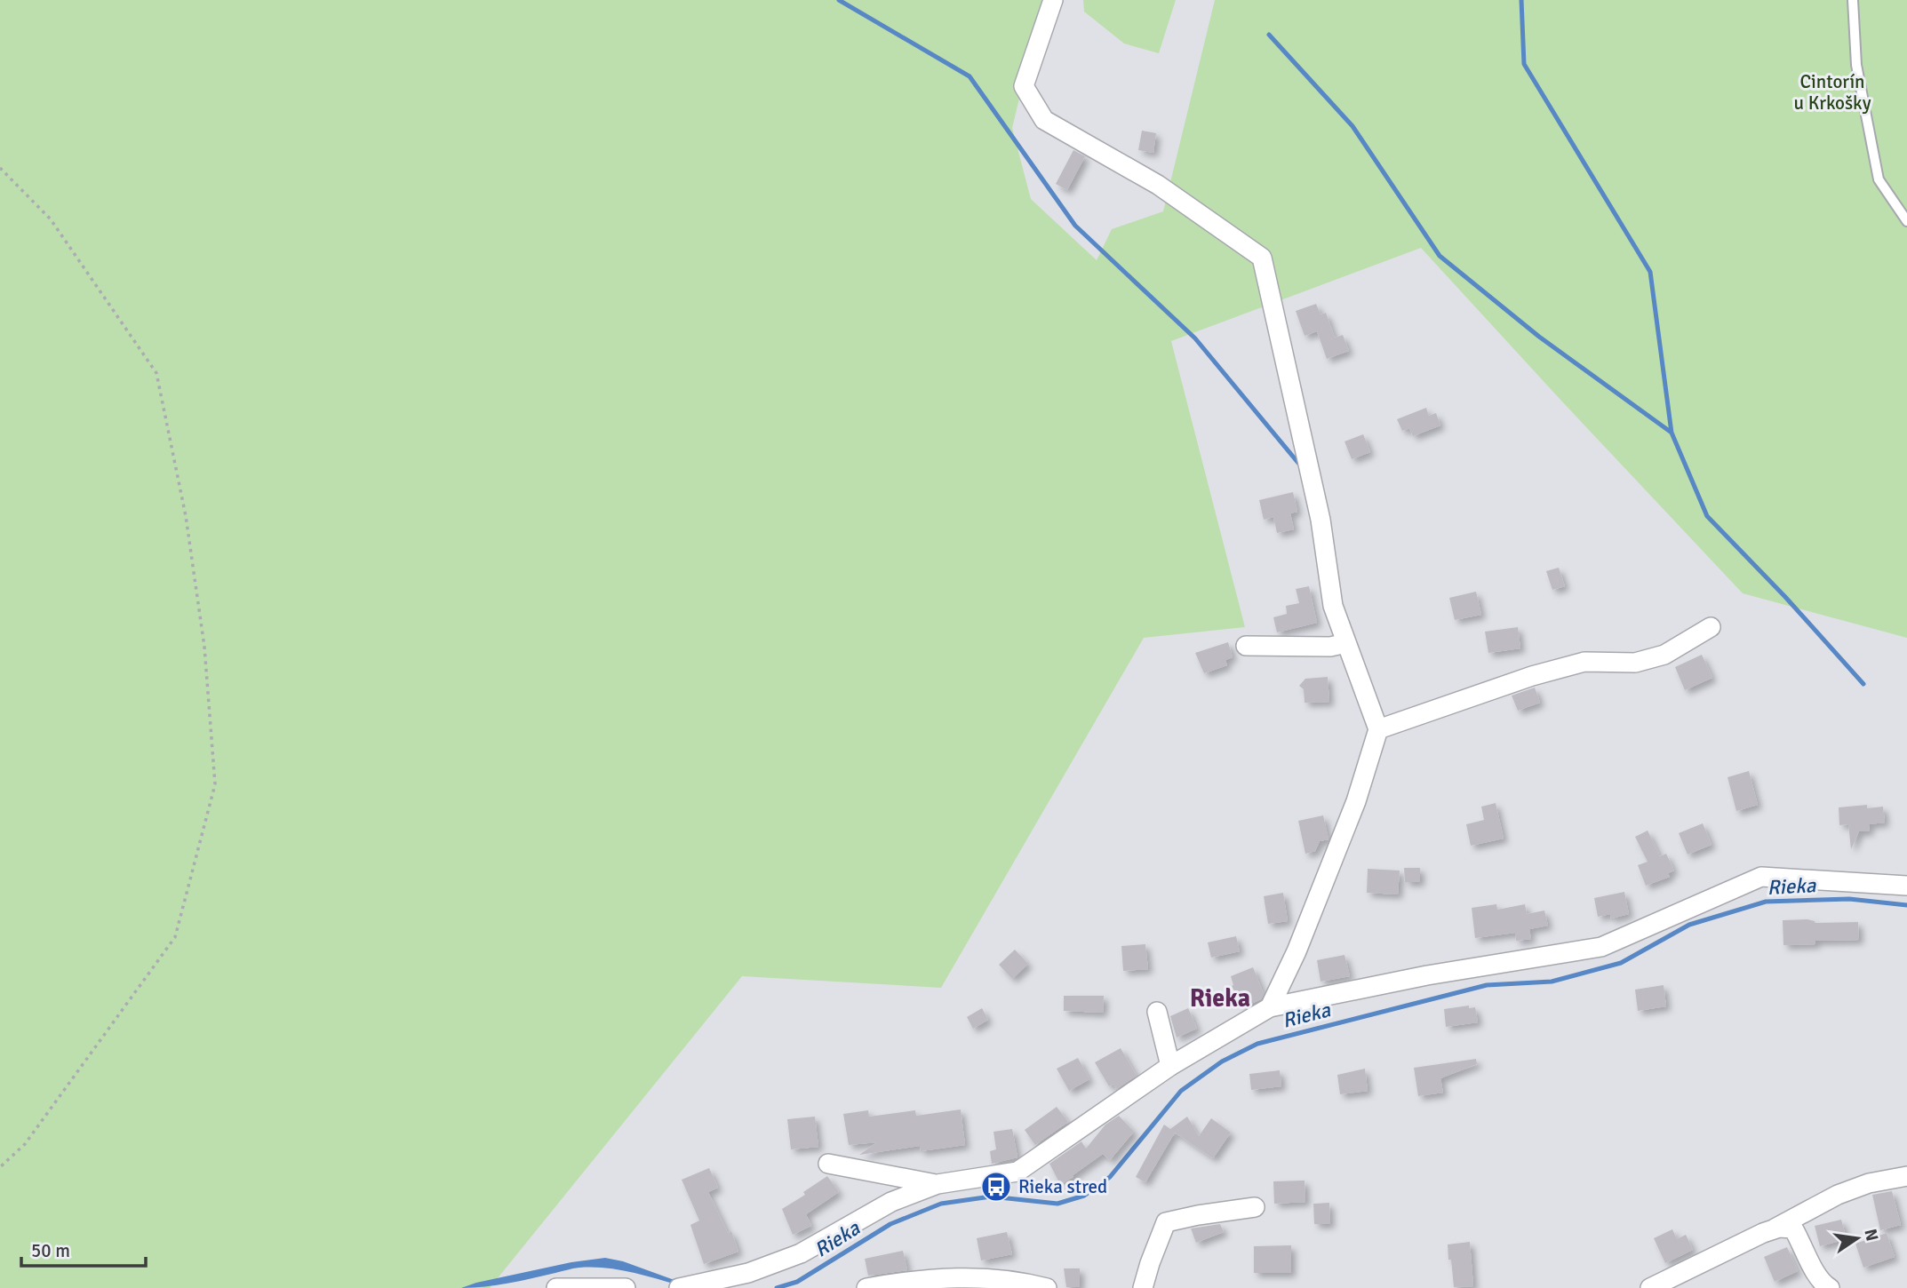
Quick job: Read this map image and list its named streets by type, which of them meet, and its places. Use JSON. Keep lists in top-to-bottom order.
{
  "districts": ["Rieka"],
  "water": ["Rieka"],
  "parks": ["Cintorín u Krkošky"],
  "places": {
    "bus stop": ["Rieka stred"]
  },
  "scale_bar": "50 m",
  "north": "right"
}
